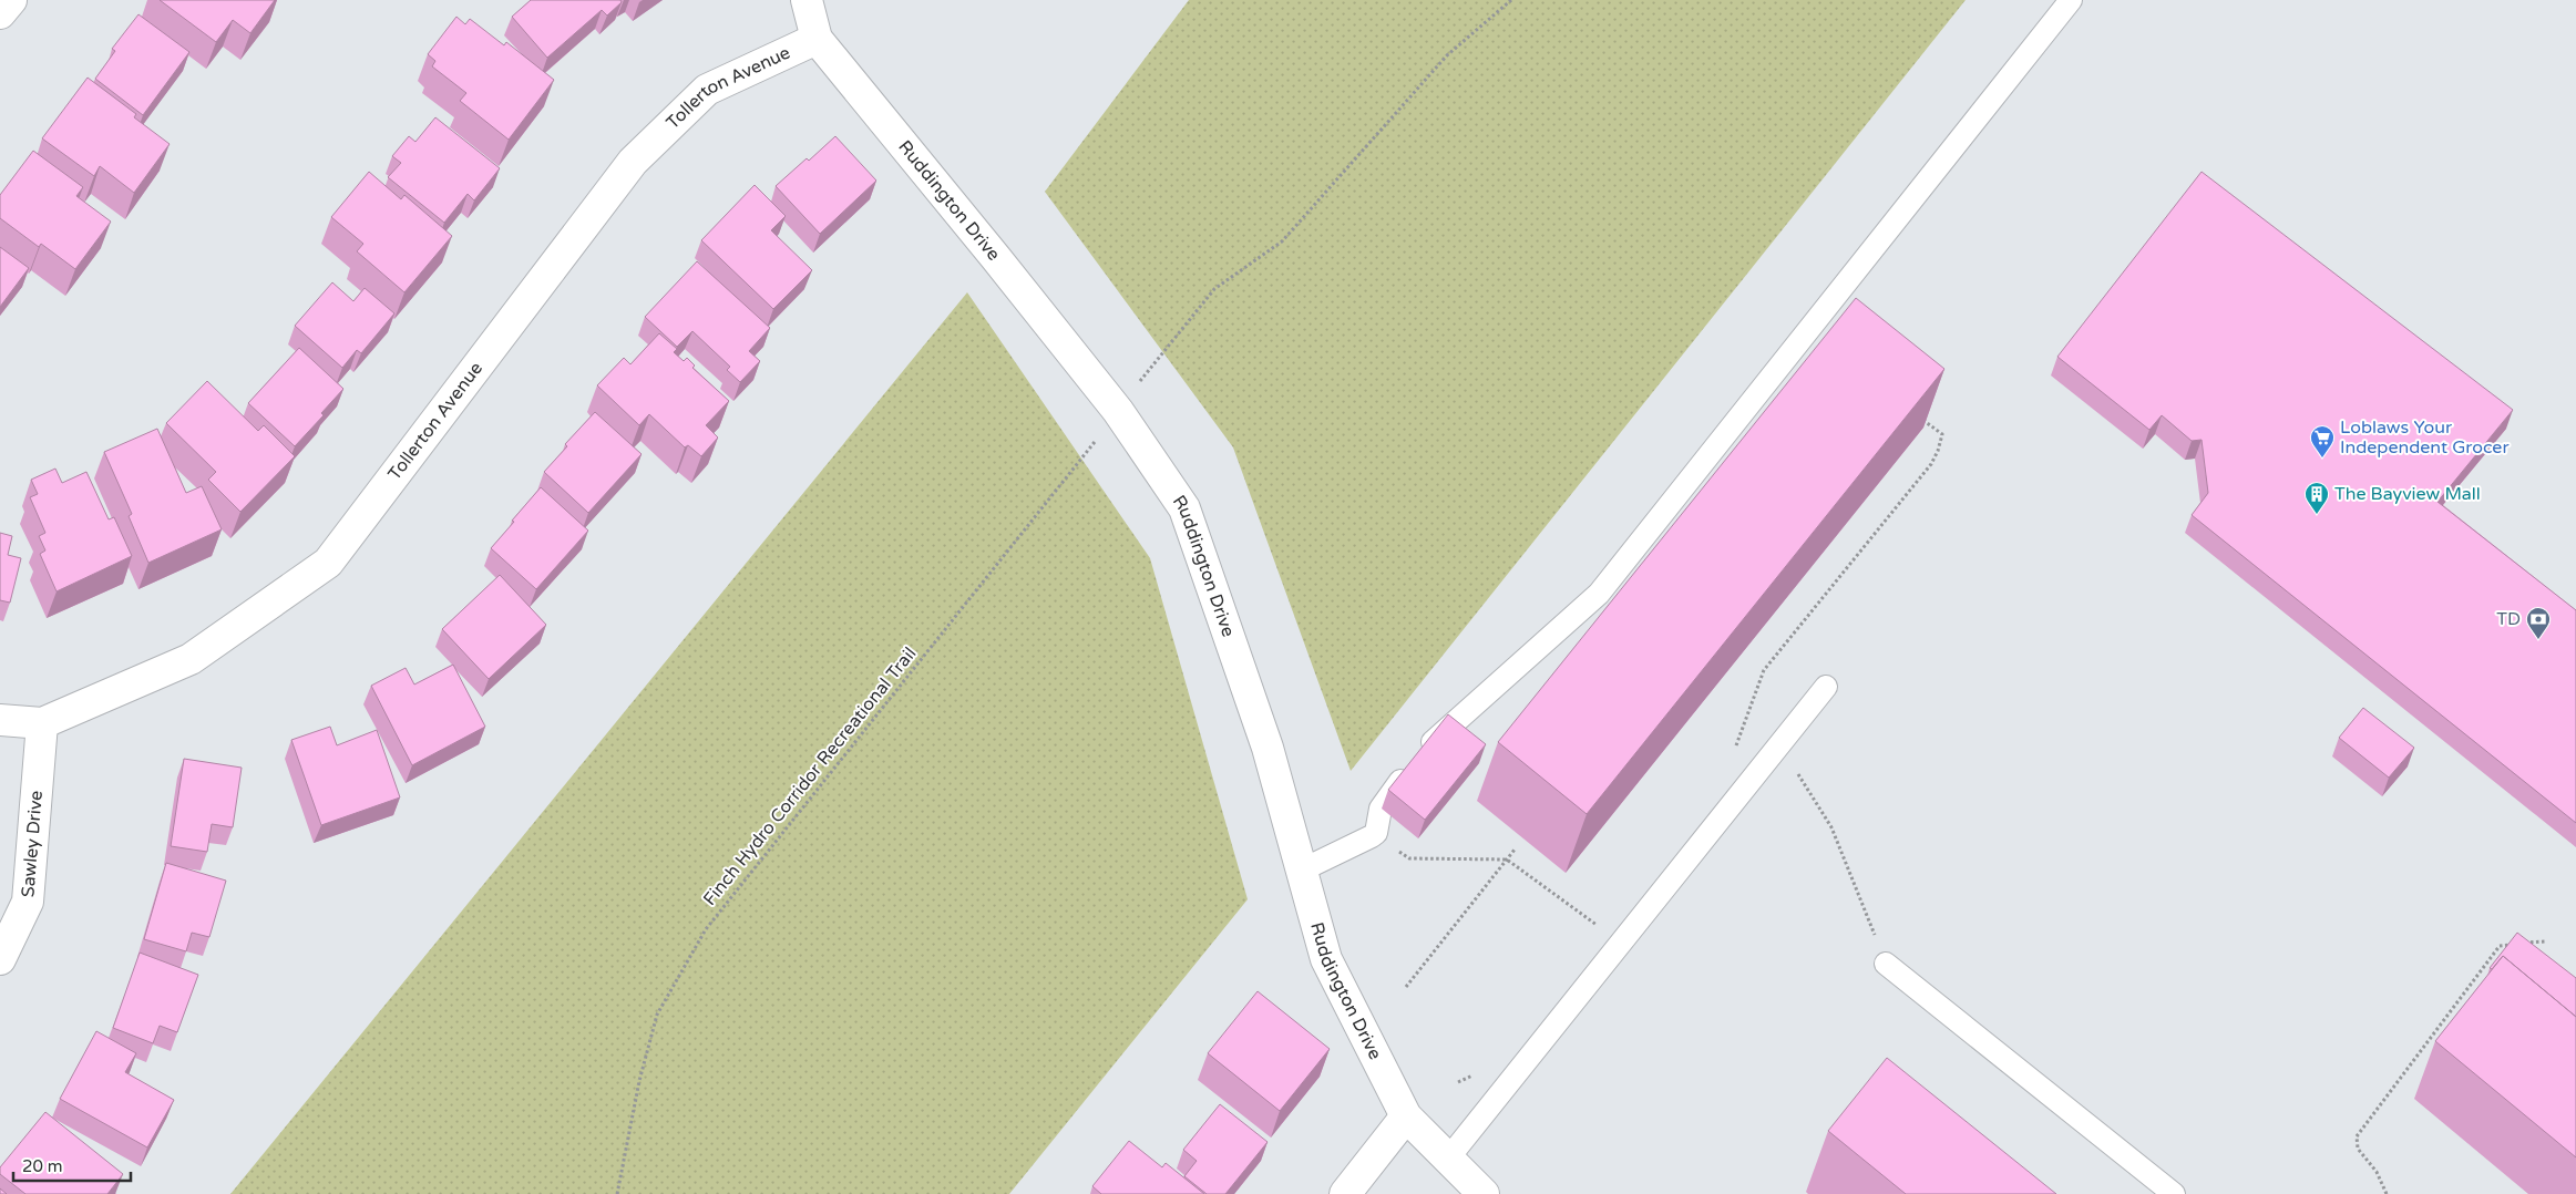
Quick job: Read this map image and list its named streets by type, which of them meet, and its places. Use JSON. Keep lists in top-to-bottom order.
{
  "streets": {
    "street": ["Tollerton Avenue", "Ruddington Drive", "Sawley Drive"],
    "path": ["Finch Hydro Corridor Recreational Trail"]
  },
  "crossings": [
    ["Tollerton Avenue", "Ruddington Drive"],
    ["Tollerton Avenue", "Sawley Drive"]
  ],
  "places": {
    "supermarket": ["Loblaws Your Independent Grocer"],
    "building": ["The Bayview Mall"],
    "bank": ["TD"]
  },
  "scale_bar": "20 m"
}
